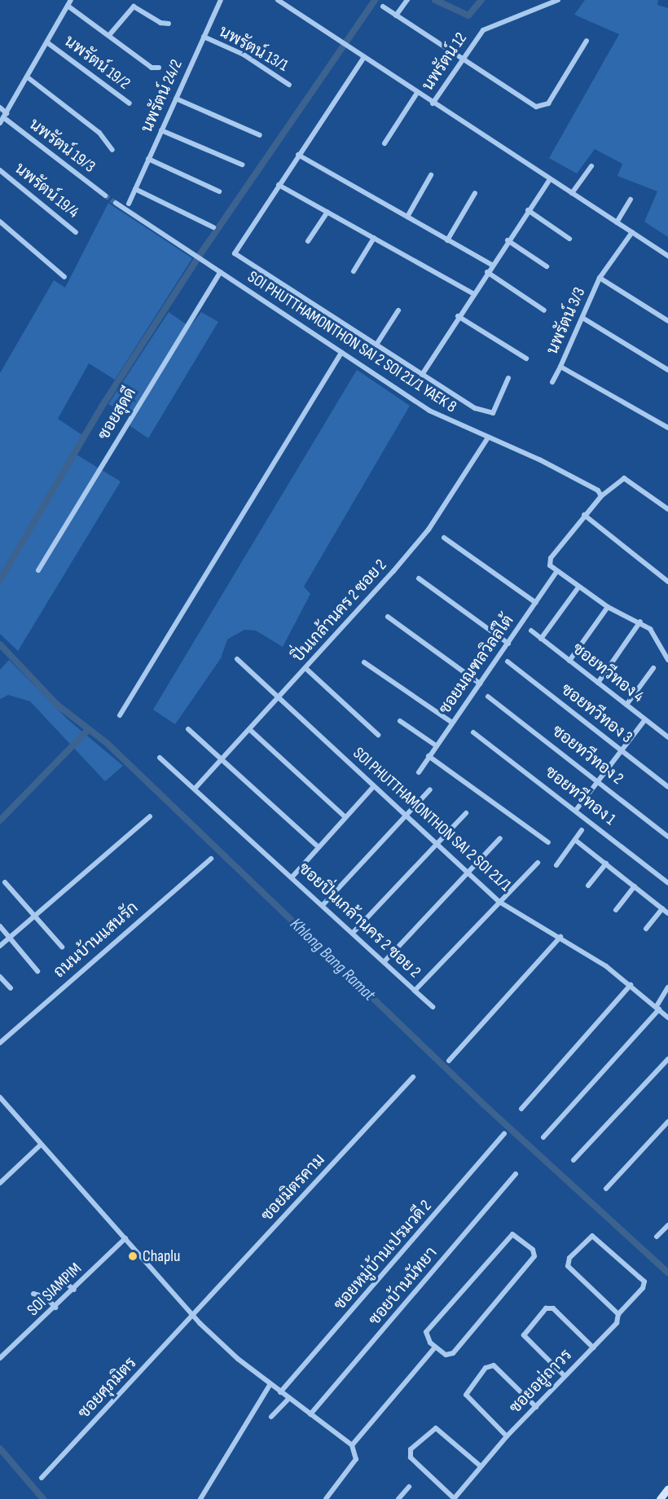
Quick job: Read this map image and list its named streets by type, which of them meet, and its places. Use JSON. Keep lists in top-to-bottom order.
{
  "streets": {
    "street": [
      "นพรัตน์ 13/1",
      "นพรัตน์ 12",
      "นพรัตน์ 19/2",
      "นพรัตน์ 24/2",
      "นพรัตน์ 19/3",
      "นพรัตน์ 19/4",
      "นพรัตน์ 3/3",
      "SOI PHUTTHAMONTHON SAI 2 SOI 21/1 YAEK 8",
      "ซอยสุดดี",
      "ปิ่นเกล้านคร 2 ซอย 2",
      "ซอยมณฑลวิลล์ใต้",
      "ซอยทวีทอง 4",
      "ซอยทวีทอง 3",
      "ซอยทวีทอง 2",
      "ซอยทวีทอง 1",
      "SOI PHUTTHAMONTHON SAI 2 SOI 21/1",
      "ซอยปิ่นเกล้านคร 2 ซอย 2",
      "ถนนบ้านแสนรัก",
      "ซอยมิตรคาม",
      "ซอยหมู่บ้านเปรมวดี 2",
      "ซอยบ้านนัทยา",
      "SOI SIAMPIM",
      "ซอยอยู่ถาวร",
      "ซอยศุภมิตร"
    ]
  },
  "crossings": [
    ["นพรัตน์ 13/1", "นพรัตน์ 24/2"],
    ["SOI PHUTTHAMONTHON SAI 2 SOI 21/1 YAEK 8", "ซอยสุดดี"],
    ["SOI PHUTTHAMONTHON SAI 2 SOI 21/1 YAEK 8", "ปิ่นเกล้านคร 2 ซอย 2"],
    ["ปิ่นเกล้านคร 2 ซอย 2", "SOI PHUTTHAMONTHON SAI 2 SOI 21/1"],
    ["ปิ่นเกล้านคร 2 ซอย 2", "ซอยปิ่นเกล้านคร 2 ซอย 2"],
    ["SOI PHUTTHAMONTHON SAI 2 SOI 21/1", "ซอยปิ่นเกล้านคร 2 ซอย 2"],
    ["ซอยมิตรคาม", "ซอยศุภมิตร"]
  ],
  "water": ["Khlong Bang Ramat"],
  "places": ["Chaplu"]
}
